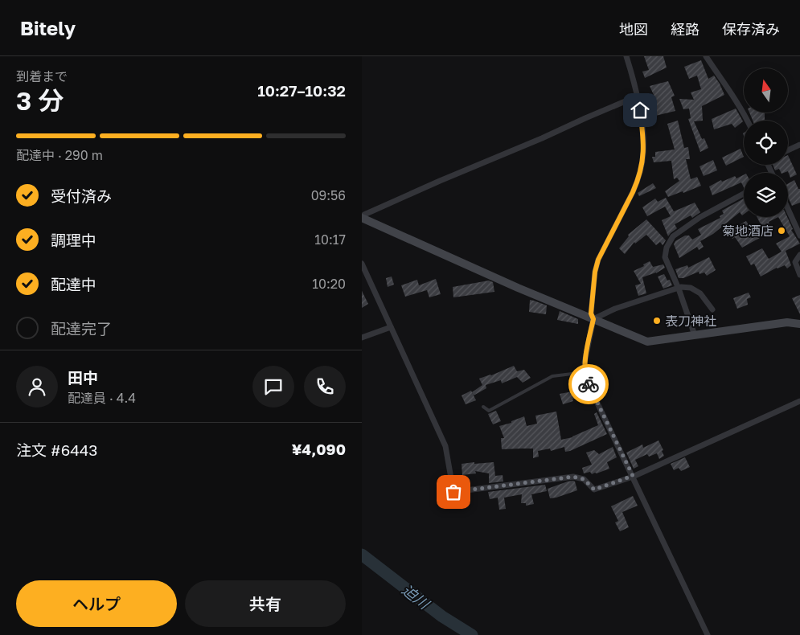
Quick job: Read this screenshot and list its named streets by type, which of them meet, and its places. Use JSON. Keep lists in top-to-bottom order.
{
  "water": ["迫川"],
  "places": ["菊地酒店", "表刀神社"],
  "north": "top",
  "page": {
    "header": "Bitely",
    "nav": ["地図", "経路", "保存済み"],
    "heading": ["3 分", "到着まで", "10:27–10:32"],
    "panel": [
      "田中",
      "配達員 · 4.4",
      "注文 #6443",
      "¥4,090"
    ],
    "bar": "配達中 · 290 m",
    "list": [
      ["受付済み", "09:56"],
      ["調理中", "10:17"],
      ["配達中", "10:20"],
      "配達完了"
    ],
    "buttons": ["ヘルプ", "共有"]
  }
}
